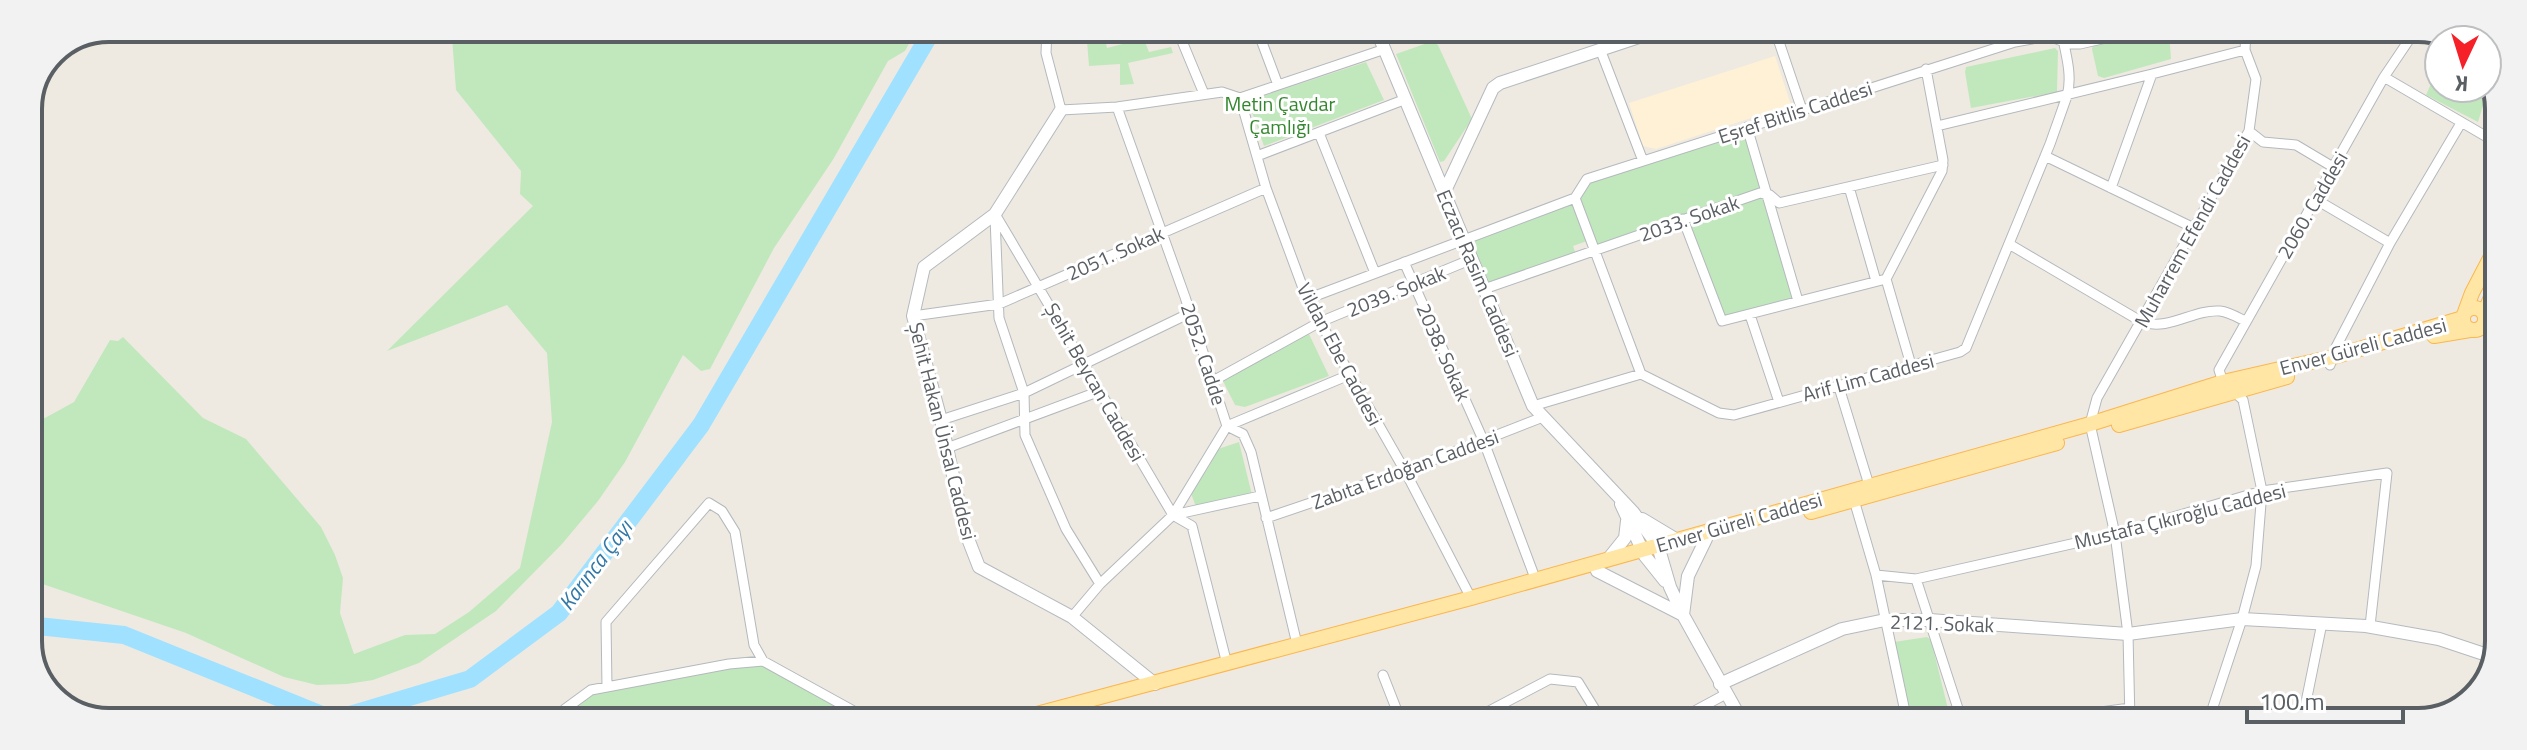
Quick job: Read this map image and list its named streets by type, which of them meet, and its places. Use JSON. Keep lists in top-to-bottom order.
{
  "streets": {
    "main road": [
      "Eczacı Rasim Caddesi",
      "Enver Güreli Caddesi",
      "Şehit Hakan Ünsal Caddesi",
      "2121. Sokak"
    ],
    "street": [
      "Eşref Bitlis Caddesi",
      "2060. Caddesi",
      "2033. Sokak",
      "Muharrem Efendi Caddesi",
      "2051. Sokak",
      "2039. Sokak",
      "2038. Sokak",
      "2052. Cadde",
      "Vildan Ebe Caddesi",
      "Arif Lim Caddesi",
      "Şehit Beycan Caddesi",
      "Zabıta Erdoğan Caddesi",
      "Mustafa Çıkıroğlu Caddesi"
    ]
  },
  "crossings": [
    ["Eşref Bitlis Caddesi", "Eczacı Rasim Caddesi"],
    ["Eşref Bitlis Caddesi", "2038. Sokak"],
    ["Eşref Bitlis Caddesi", "Vildan Ebe Caddesi"],
    ["Eşref Bitlis Caddesi", "Arif Lim Caddesi"],
    ["2060. Caddesi", "Enver Güreli Caddesi"],
    ["2033. Sokak", "Eczacı Rasim Caddesi"],
    ["Muharrem Efendi Caddesi", "Enver Güreli Caddesi"],
    ["2051. Sokak", "2052. Cadde"],
    ["2051. Sokak", "Vildan Ebe Caddesi"],
    ["2051. Sokak", "Şehit Beycan Caddesi"],
    ["2051. Sokak", "Şehit Hakan Ünsal Caddesi"],
    ["Eczacı Rasim Caddesi", "2039. Sokak"],
    ["Eczacı Rasim Caddesi", "Enver Güreli Caddesi"],
    ["Eczacı Rasim Caddesi", "Zabıta Erdoğan Caddesi"],
    ["Eczacı Rasim Caddesi", "2121. Sokak"],
    ["2039. Sokak", "2038. Sokak"],
    ["2039. Sokak", "2052. Cadde"],
    ["2039. Sokak", "Vildan Ebe Caddesi"],
    ["Enver Güreli Caddesi", "2038. Sokak"],
    ["Enver Güreli Caddesi", "2052. Cadde"],
    ["Enver Güreli Caddesi", "Vildan Ebe Caddesi"],
    ["Enver Güreli Caddesi", "Şehit Beycan Caddesi"],
    ["Enver Güreli Caddesi", "Şehit Hakan Ünsal Caddesi"],
    ["2038. Sokak", "Zabıta Erdoğan Caddesi"],
    ["2052. Cadde", "Zabıta Erdoğan Caddesi"],
    ["Vildan Ebe Caddesi", "Zabıta Erdoğan Caddesi"],
    ["Şehit Beycan Caddesi", "Şehit Hakan Ünsal Caddesi"],
    ["Mustafa Çıkıroğlu Caddesi", "2121. Sokak"]
  ],
  "water": ["Karınca Çayı"],
  "parks": ["Metin Çavdar Çamlığı"],
  "scale_bar": "100 m",
  "north": "bottom"
}
